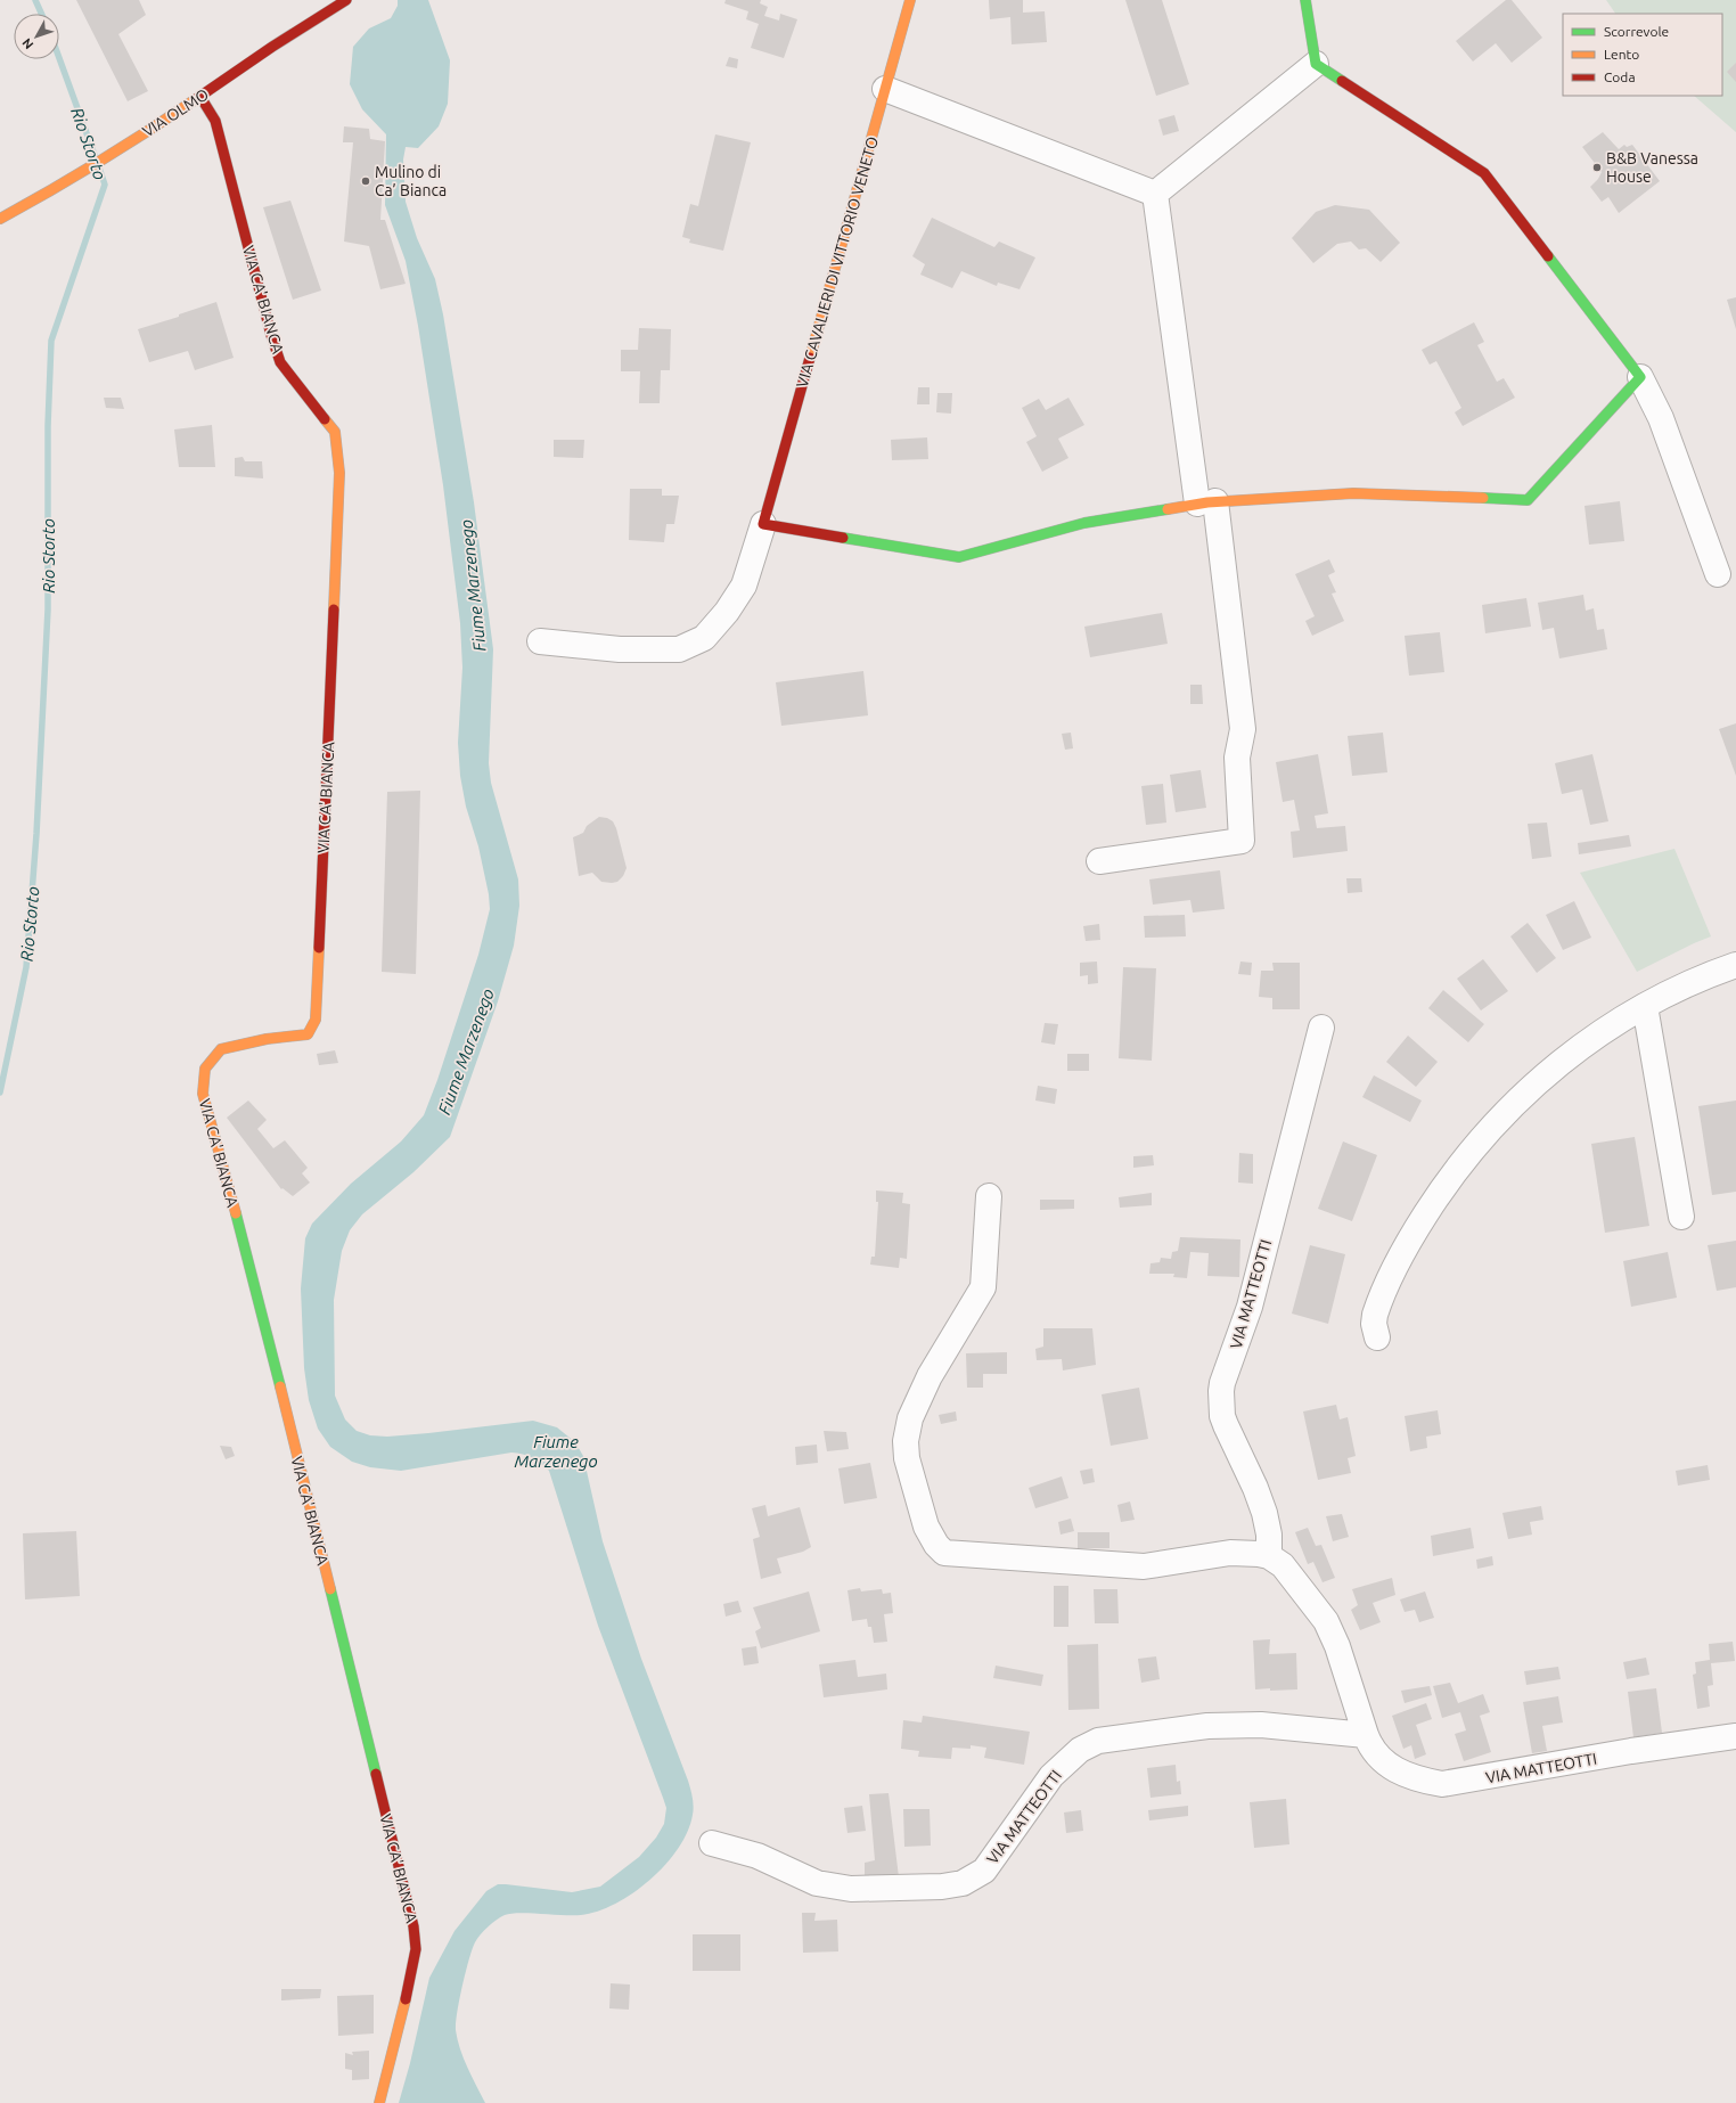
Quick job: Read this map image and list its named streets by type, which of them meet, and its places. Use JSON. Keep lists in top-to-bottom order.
{
  "streets": {
    "street": [
      "VIA OLMO",
      "VIA CAVALIERI DI VITTORIO VENETO",
      "VIA CA' BIANCA",
      "VIA MATTEOTTI"
    ]
  },
  "crossings": [
    ["VIA OLMO", "VIA CA' BIANCA"]
  ],
  "water": ["Rio Storto", "Fiume Marzenego"],
  "places": ["B&B Vanessa House", "Mulino di Ca’ Bianca"],
  "legend": ["Scorrevole", "Lento", "Coda"],
  "north": "bottom left"
}
